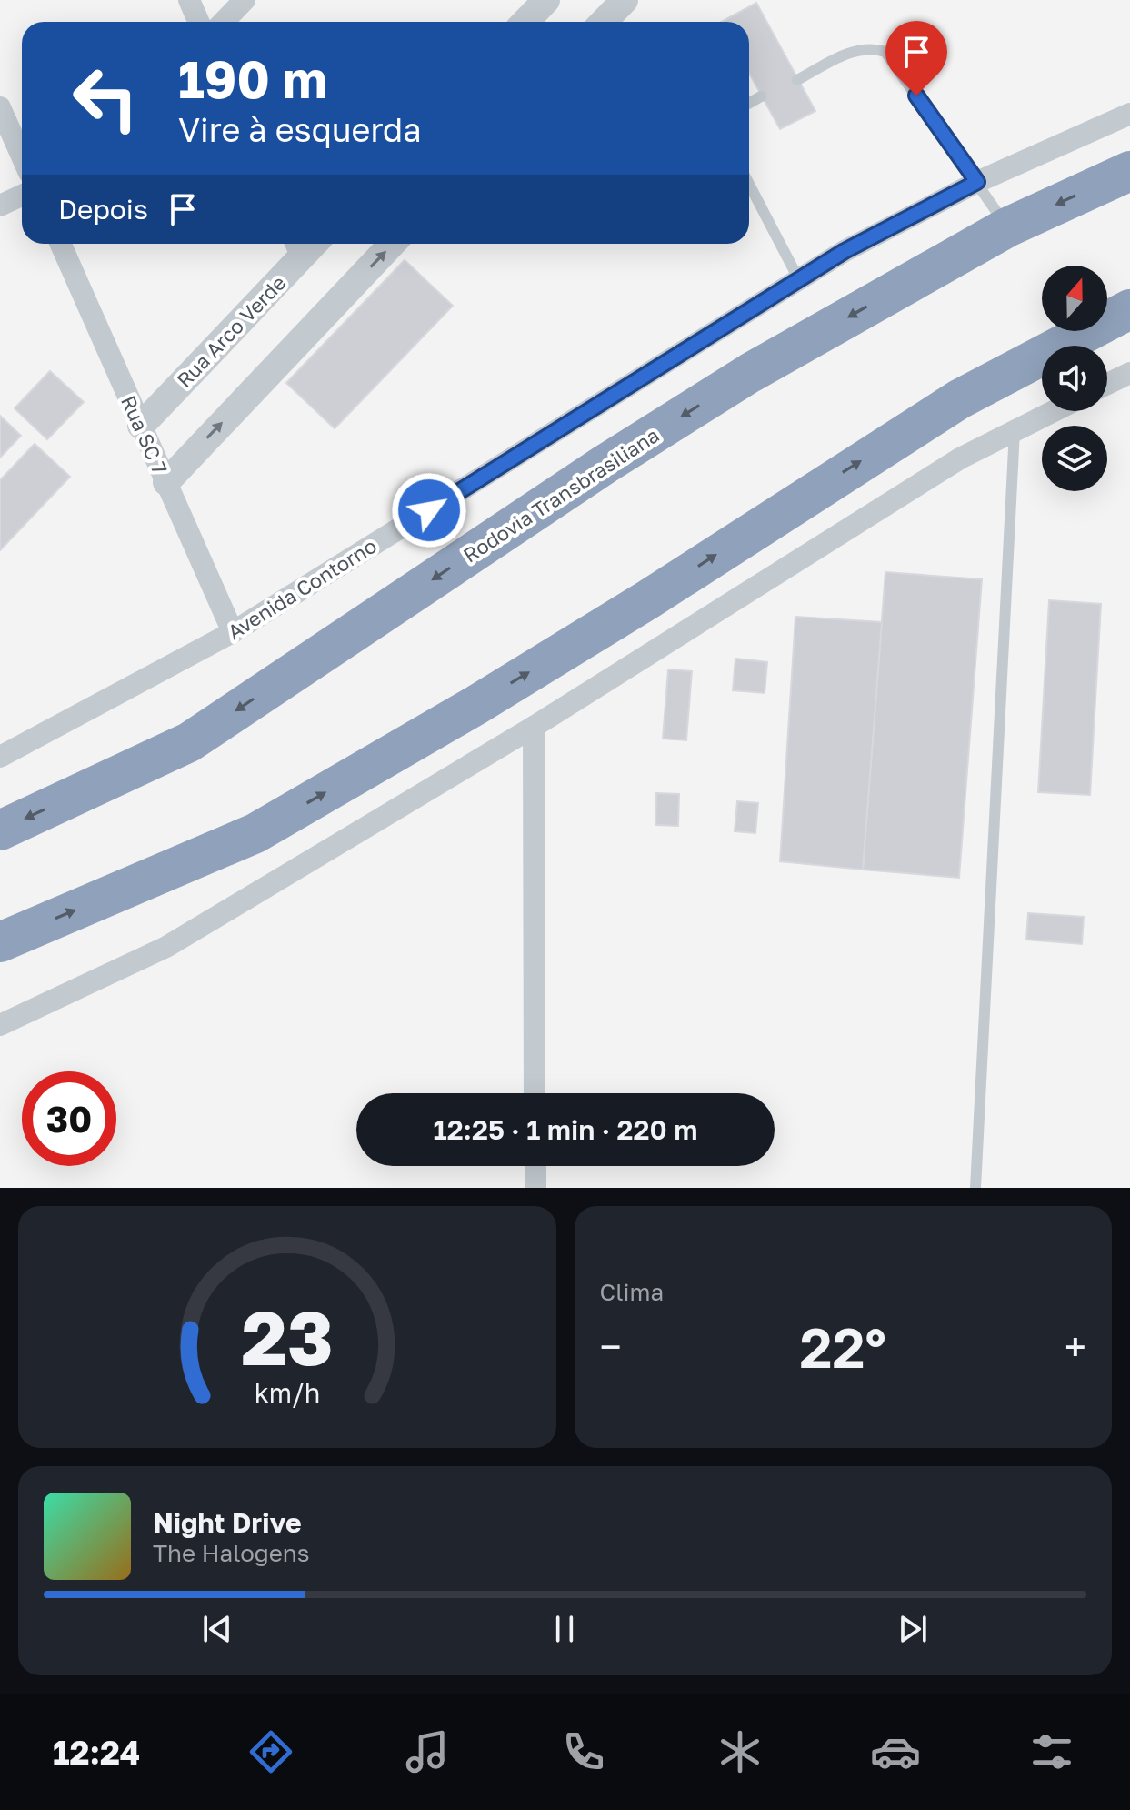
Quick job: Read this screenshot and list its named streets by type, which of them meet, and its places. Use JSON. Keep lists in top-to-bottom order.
{
  "streets": {
    "highway": ["Rodovia Transbrasiliana"],
    "street": ["Rua Arco Verde", "Rua SC 7", "Avenida Contorno"]
  },
  "crossings": [
    ["Rua Arco Verde", "Rua SC 7"],
    ["Rua SC 7", "Avenida Contorno"]
  ],
  "north": "top",
  "page": {
    "turn": ["190 m", "Vire à esquerda"],
    "then": "Depois",
    "limit": "30",
    "trip": "12:25 · 1 min · 220 m",
    "tile": "Clima",
    "heat": ["−", "22°", "+"],
    "song": ["Night Drive", "The Halogens"],
    "tabs": "12:24",
    "gauge": ["23", "km/h"]
  }
}
